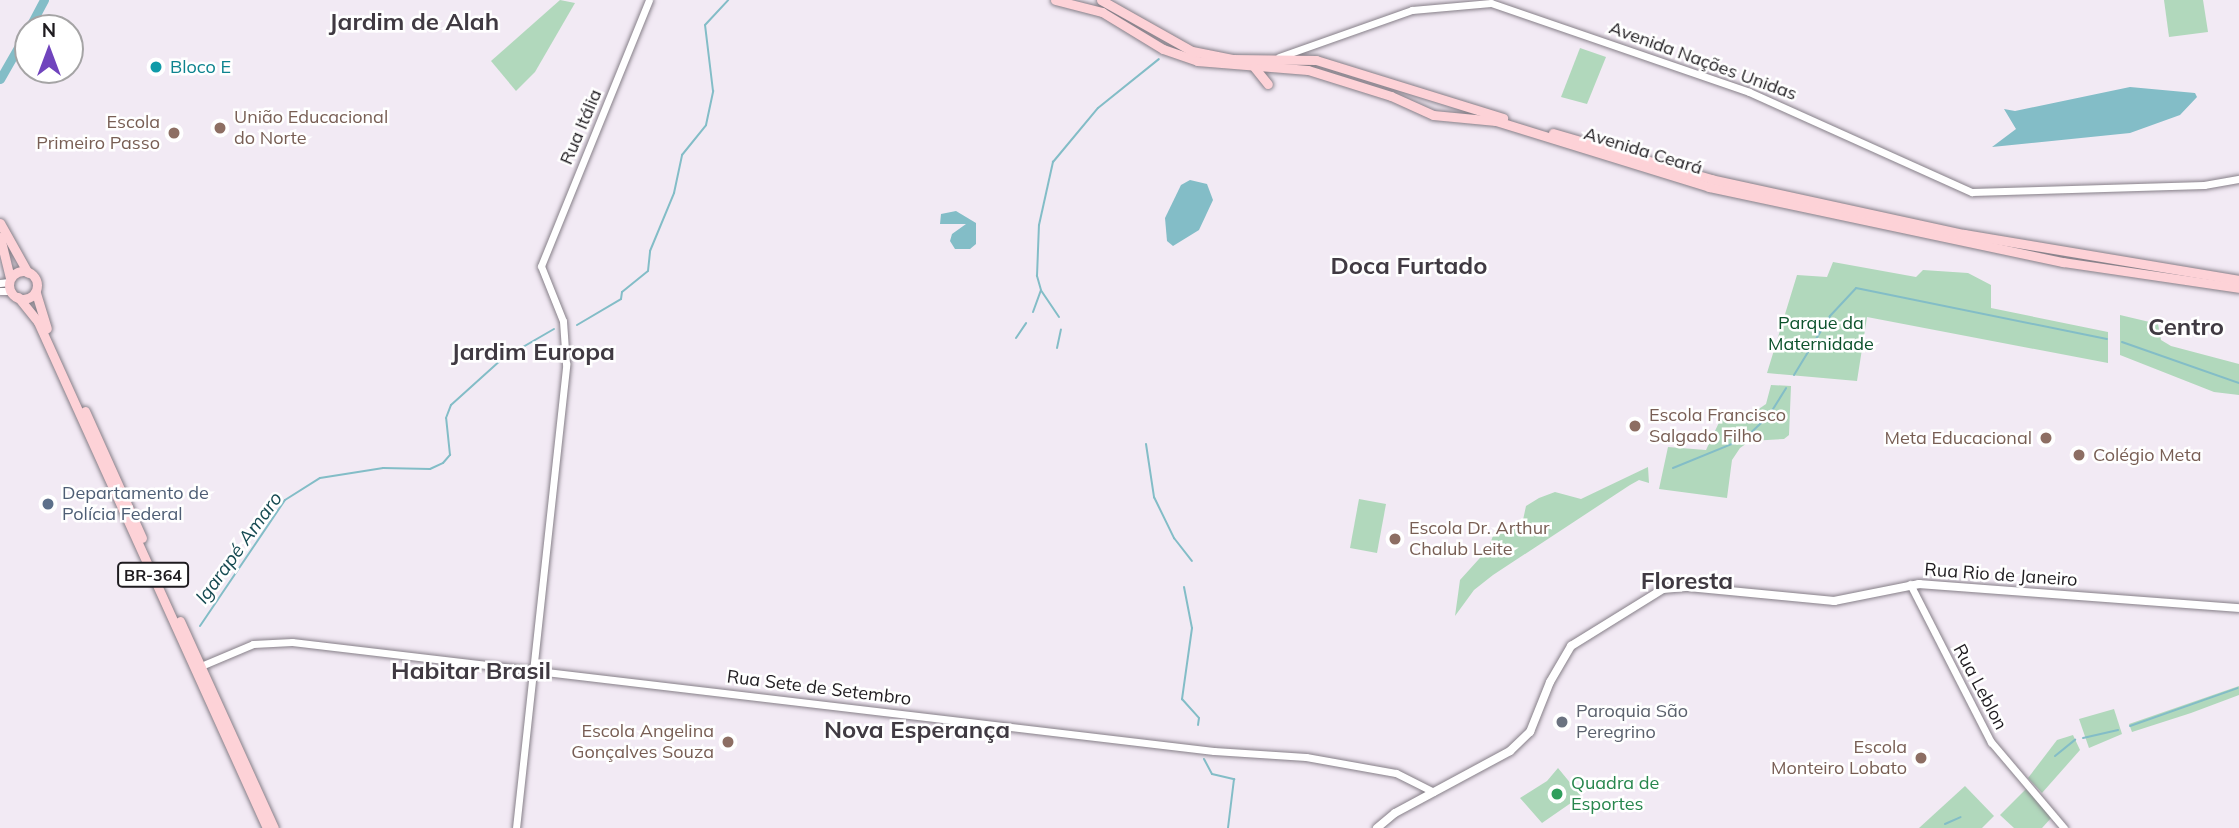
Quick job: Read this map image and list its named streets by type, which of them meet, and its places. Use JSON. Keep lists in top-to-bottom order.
{
  "streets": {
    "main road": ["Avenida Ceará", "BR-364", "Rua Rio de Janeiro"],
    "street": [
      "Avenida Nações Unidas",
      "Rua Itália",
      "Rua Leblon",
      "Rua Sete de Setembro"
    ]
  },
  "crossings": [
    ["Avenida Nações Unidas", "Avenida Ceará"],
    ["Rua Itália", "Rua Sete de Setembro"],
    ["BR-364", "Rua Sete de Setembro"],
    ["Rua Rio de Janeiro", "Rua Leblon"],
    ["Rua Rio de Janeiro", "Rua Sete de Setembro"]
  ],
  "districts": [
    "Jardim de Alah",
    "Doca Furtado",
    "Centro",
    "Jardim Europa",
    "Floresta",
    "Habitar Brasil",
    "Nova Esperança"
  ],
  "water": ["Igarapé Amaro"],
  "parks": ["Parque da Maternidade"],
  "places": [
    "Bloco E",
    "União Educacional do Norte",
    "Escola Primeiro Passo",
    "Escola Francisco Salgado Filho",
    "Meta Educacional",
    "Colégio Meta",
    "Departamento de Polícia Federal",
    "Escola Dr. Arthur Chalub Leite",
    "Paroquia São Peregrino",
    "Escola Angelina Gonçalves Souza",
    "Escola Monteiro Lobato",
    "Quadra de Esportes"
  ],
  "north": "top"
}
